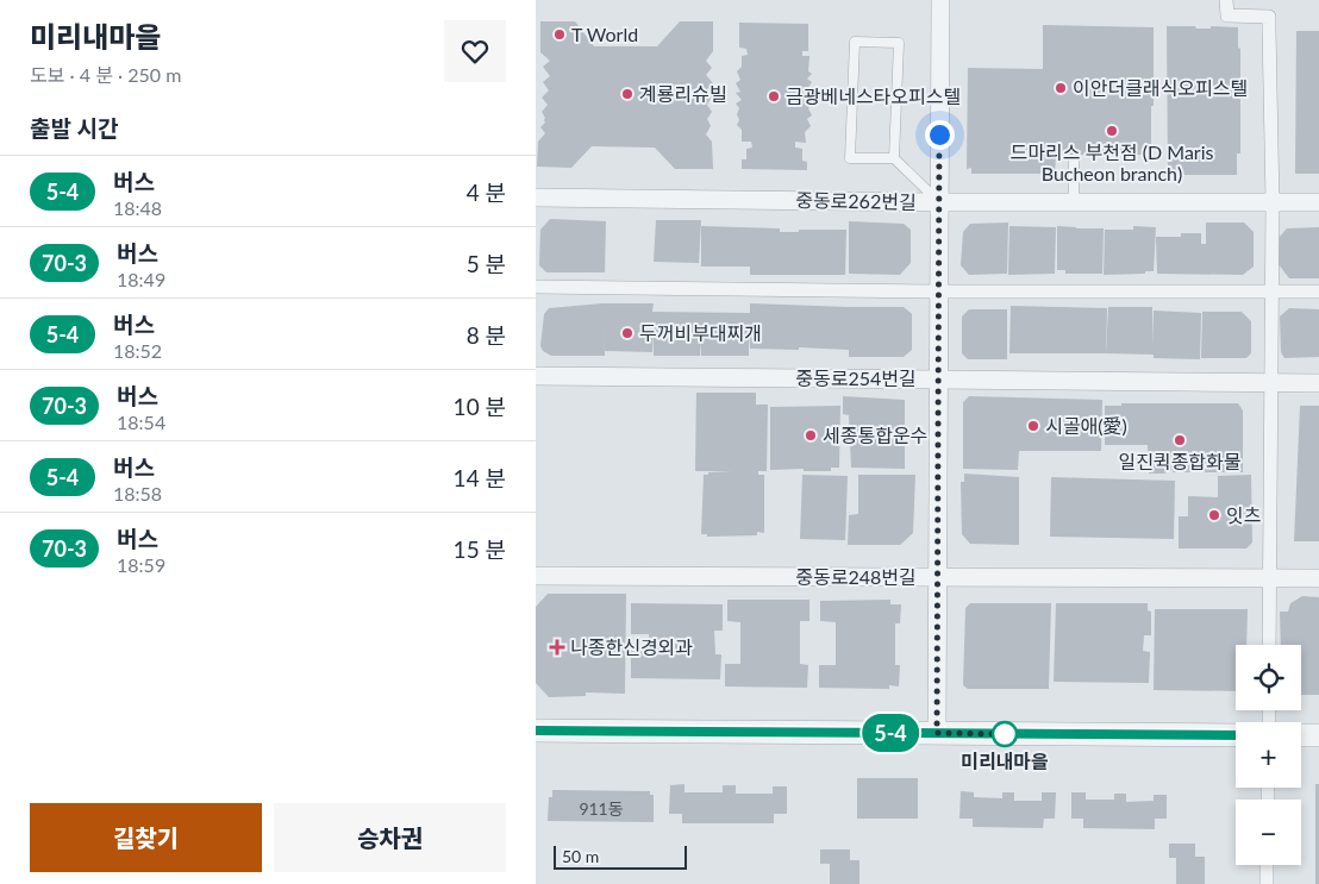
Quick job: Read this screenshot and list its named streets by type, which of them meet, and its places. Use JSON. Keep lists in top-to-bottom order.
{
  "streets": {
    "street": ["중동로262번길", "중동로254번길", "중동로248번길"]
  },
  "places": {
    "other": [
      "T World",
      "이안더클래식오피스텔",
      "계룡리슈빌",
      "금광베네스타오피스텔",
      "드마리스 부천점 (D Maris Bucheon branch)",
      "두꺼비부대찌개",
      "시골애(愛)",
      "세종통합운수",
      "일진퀵종합화물",
      "잇츠",
      "미리내마을"
    ],
    "health": ["나종한신경외과"]
  },
  "lines": ["bus line 5-4"],
  "house_numbers": ["911동"],
  "scale_bar": "50 m",
  "page": {
    "heading": [
      ["미리내마을", "도보 · 4 분 · 250 m"],
      "출발 시간"
    ],
    "on_map": "5-4",
    "list": [
      {
        "mark": "5-4",
        "name": "버스",
        "note": "18:48",
        "value": "4 분"
      },
      {
        "mark": "70-3",
        "name": "버스",
        "note": "18:49",
        "value": "5 분"
      },
      {
        "mark": "5-4",
        "name": "버스",
        "note": "18:52",
        "value": "8 분"
      },
      {
        "mark": "70-3",
        "name": "버스",
        "note": "18:54",
        "value": "10 분"
      },
      {
        "mark": "5-4",
        "name": "버스",
        "note": "18:58",
        "value": "14 분"
      },
      {
        "mark": "70-3",
        "name": "버스",
        "note": "18:59",
        "value": "15 분"
      }
    ],
    "map_buttons": ["+", "−"],
    "buttons": ["길찾기", "승차권"],
    "scale": "50 m"
  }
}
